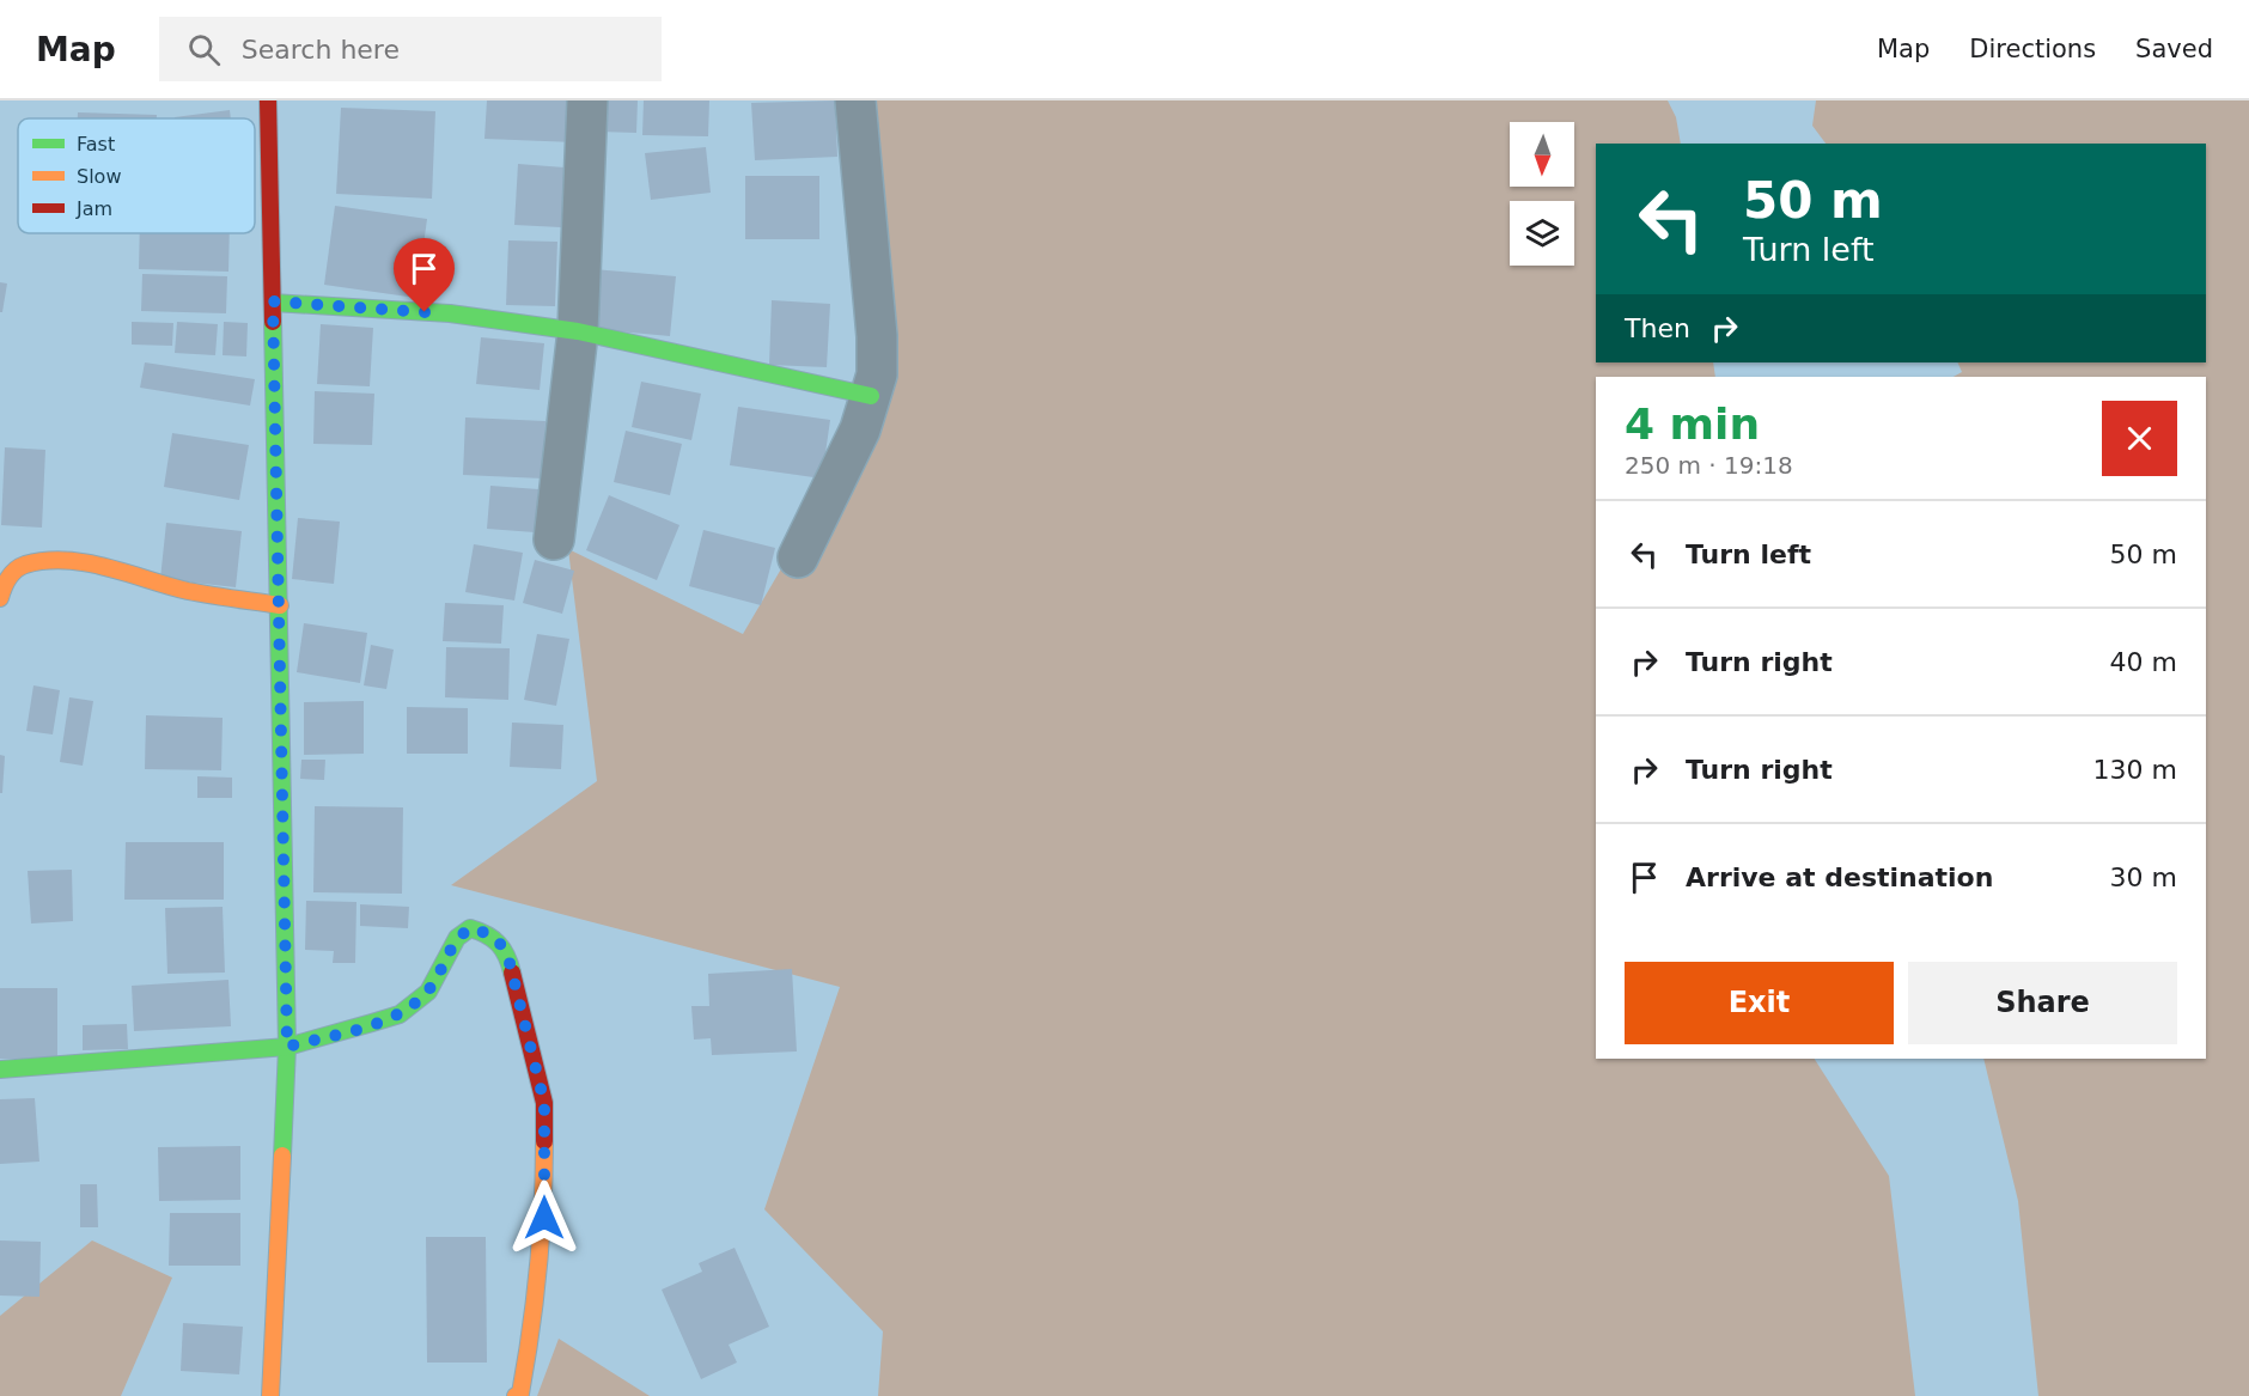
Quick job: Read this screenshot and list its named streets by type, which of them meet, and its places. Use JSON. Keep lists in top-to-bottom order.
{
  "legend": ["Fast", "Slow", "Jam"],
  "north": "bottom",
  "page": {
    "header": "Map",
    "search": "Search here",
    "nav": ["Map", "Directions", "Saved"],
    "turn": ["50 m", "Turn left"],
    "then": "Then",
    "heading": ["4 min", "250 m · 19:18"],
    "list": [
      {
        "name": "Turn left",
        "value": "50 m"
      },
      {
        "name": "Turn right",
        "value": "40 m"
      },
      {
        "name": "Turn right",
        "value": "130 m"
      },
      {
        "name": "Arrive at destination",
        "value": "30 m"
      }
    ],
    "buttons": ["Exit", "Share"]
  }
}
